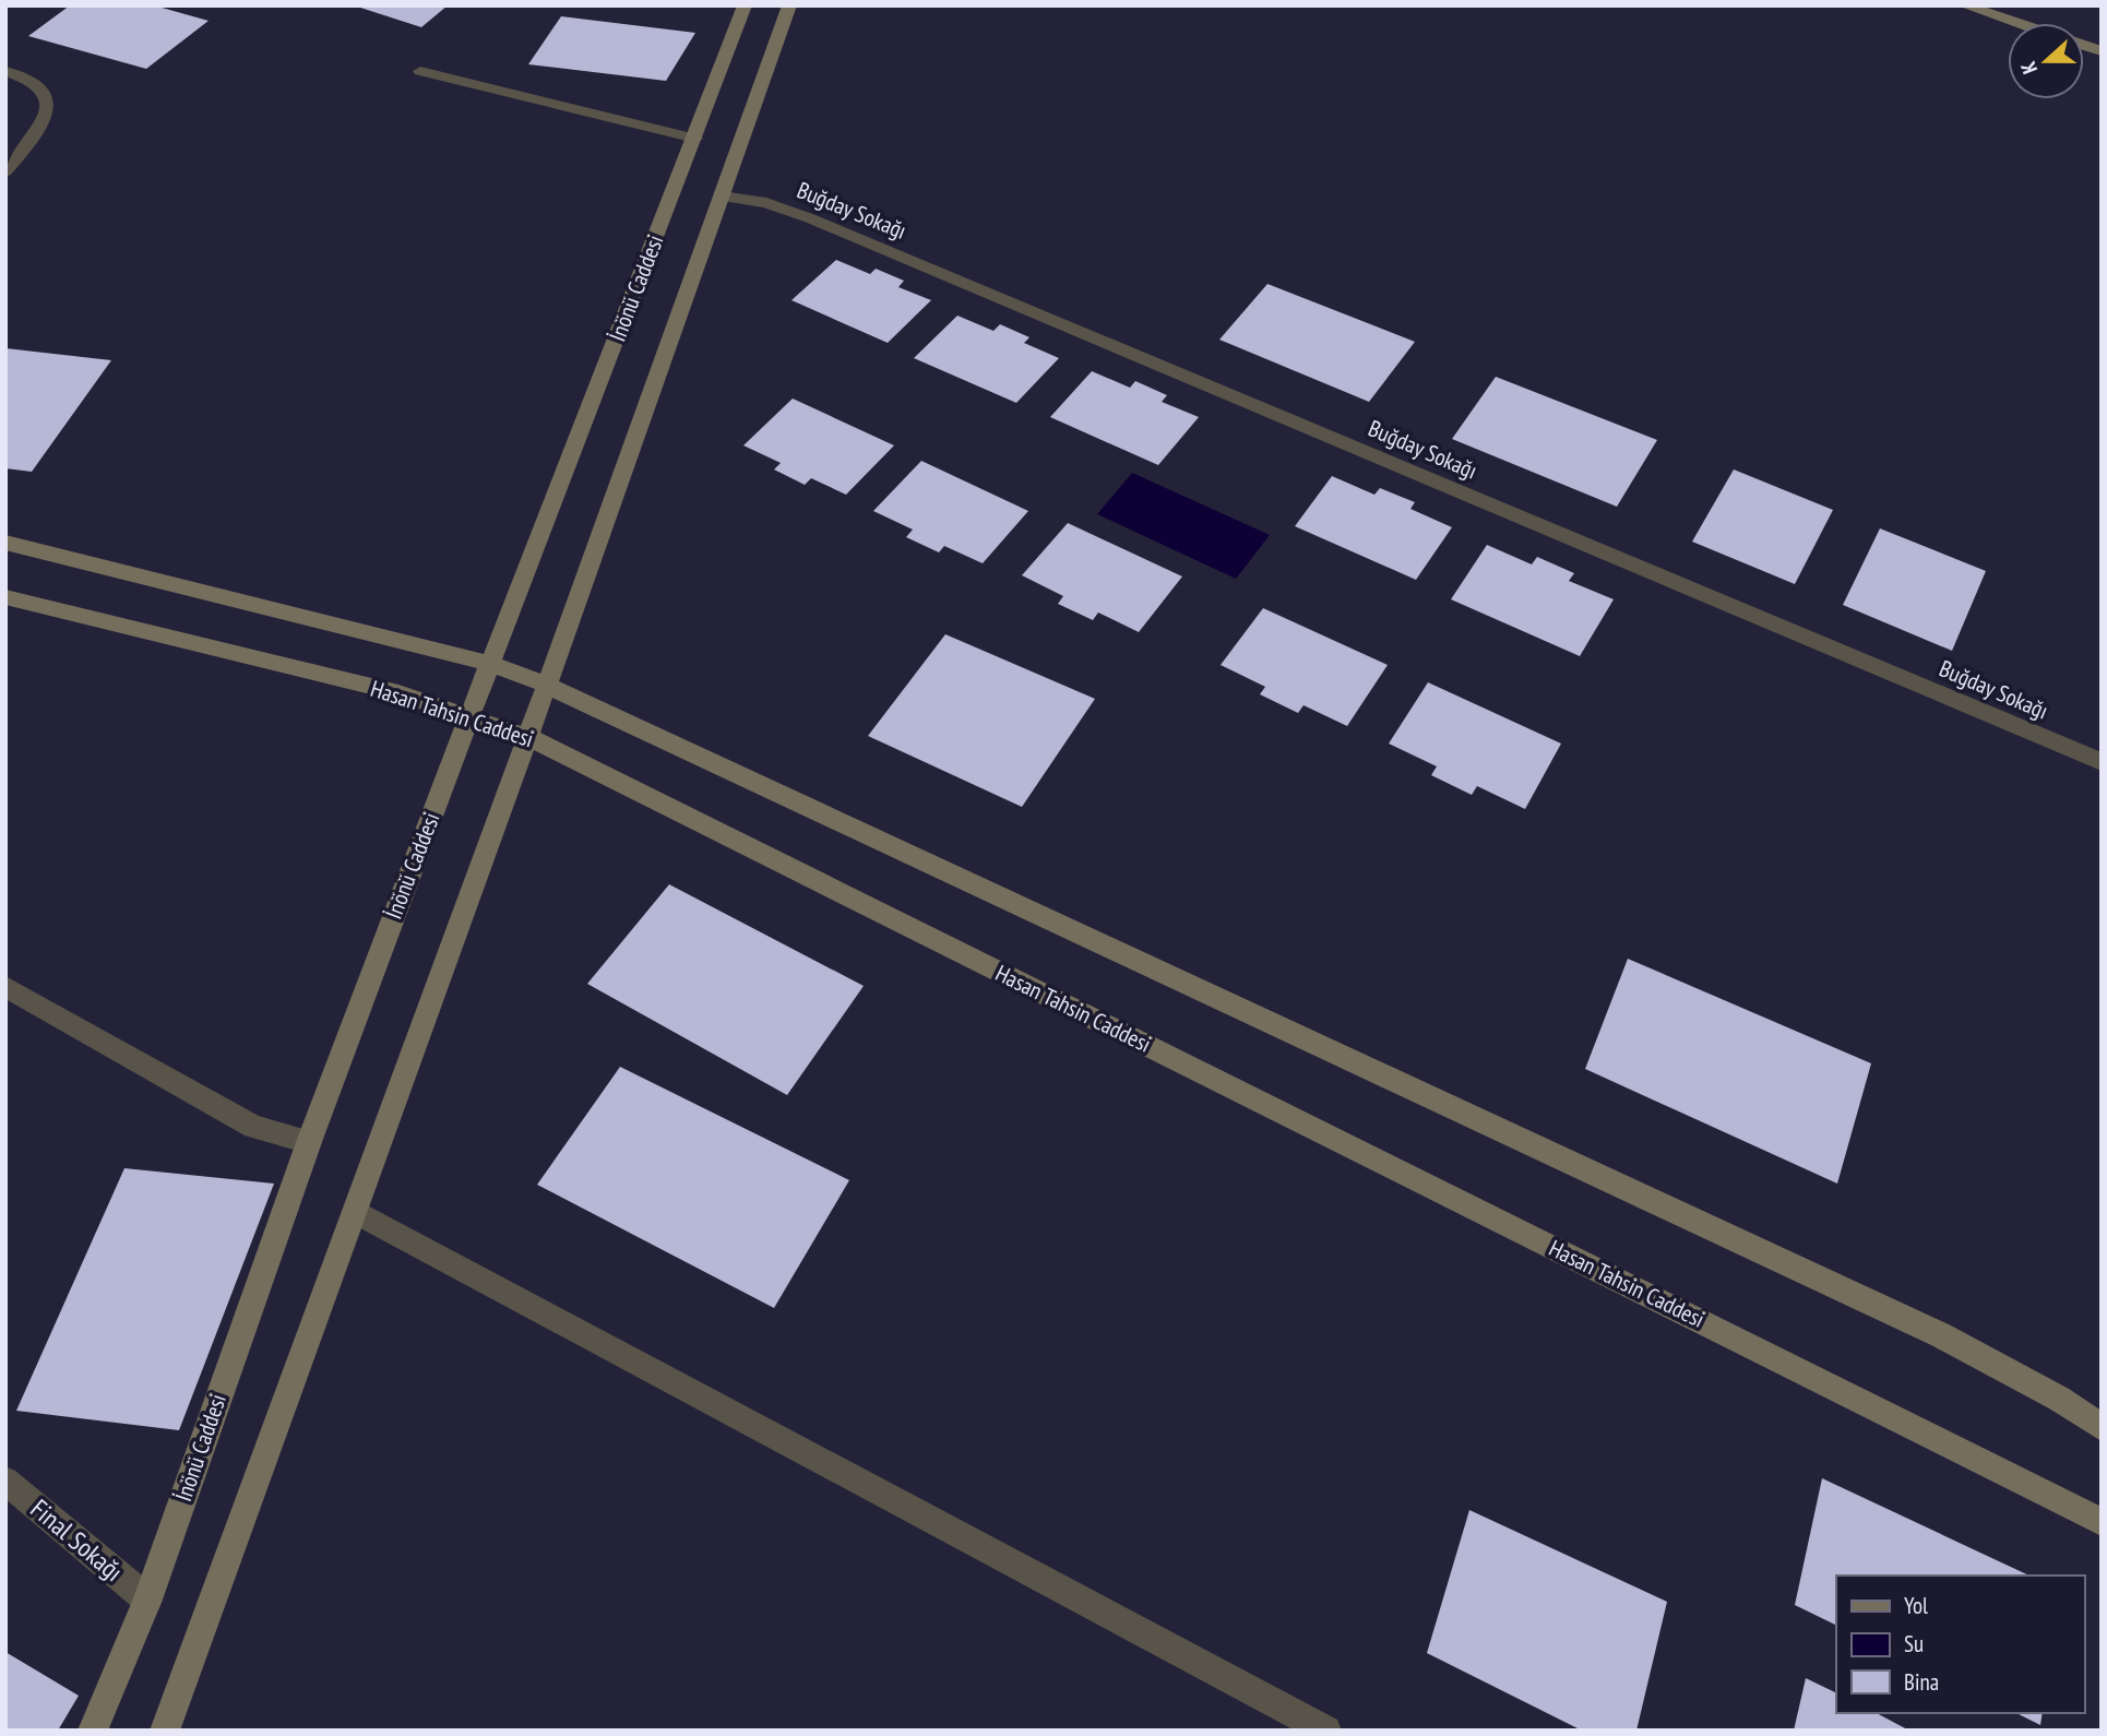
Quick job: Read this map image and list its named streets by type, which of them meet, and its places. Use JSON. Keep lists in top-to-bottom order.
{
  "streets": {
    "main road": ["İnönü Caddesi", "Hasan Tahsin Caddesi"],
    "street": ["Buğday Sokağı", "Final Sokağı"]
  },
  "crossings": [
    ["İnönü Caddesi", "Hasan Tahsin Caddesi"],
    ["İnönü Caddesi", "Final Sokağı"]
  ],
  "legend": ["Yol", "Su", "Bina"],
  "north": "left"
}
